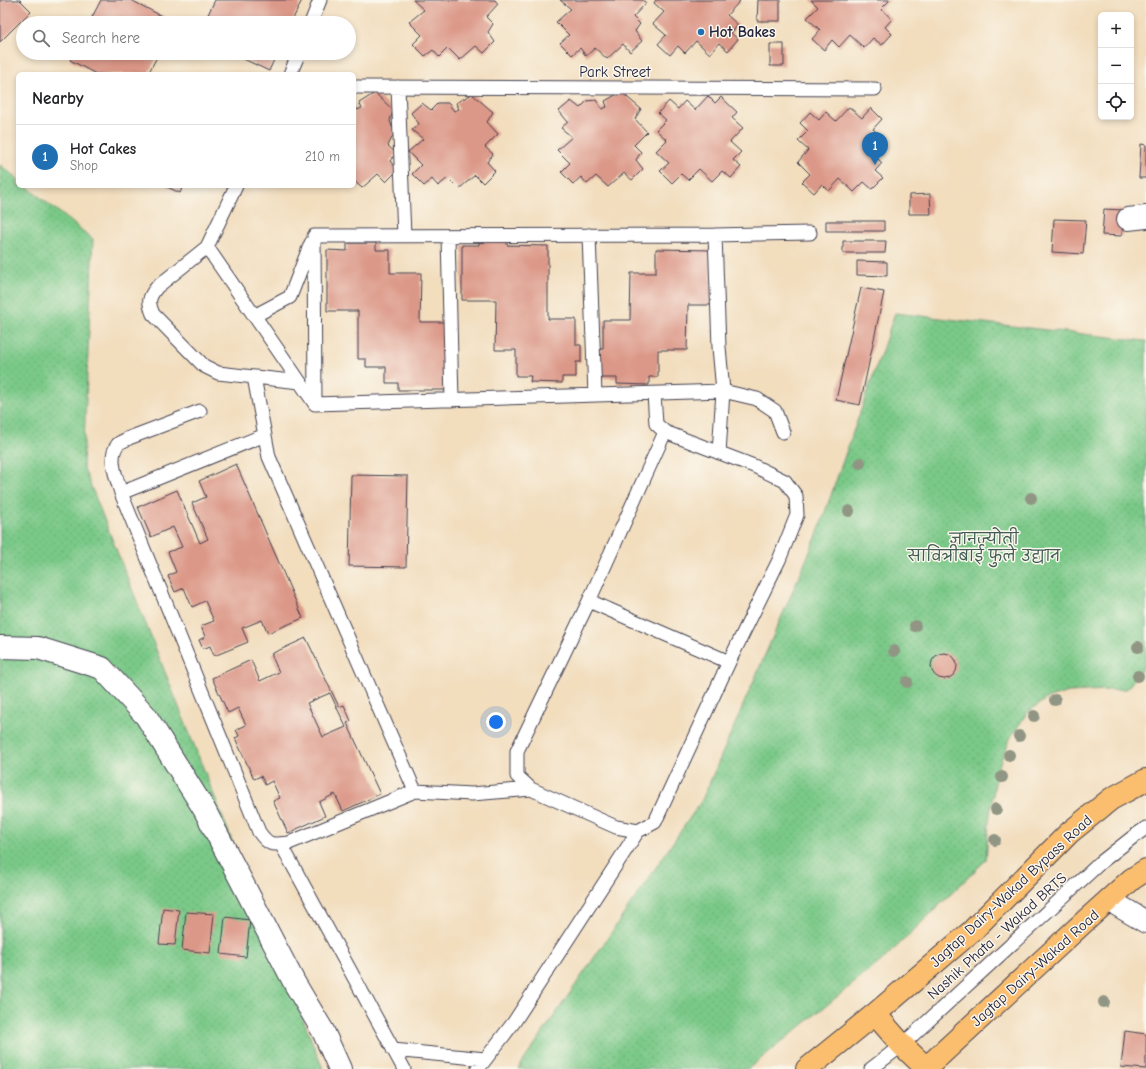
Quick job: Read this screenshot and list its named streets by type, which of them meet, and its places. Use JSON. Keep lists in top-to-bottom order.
{
  "streets": {
    "main road": ["Jagtap Dairy-Wakad Bypass Road", "Jagtap Dairy-Wakad Road"],
    "lane": ["Park Street", "Nashik Phata - Wakad BRTS"]
  },
  "parks": ["ज्ञानज्योती सावित्रीबाई फुले उद्यान"],
  "places": ["Hot Bakes"],
  "page": {
    "map_buttons": ["+", "−"],
    "search": "Search here",
    "heading": "Nearby",
    "list": [
      {
        "mark": "1",
        "name": "Hot Cakes",
        "note": "Shop",
        "value": "210 m"
      }
    ],
    "pins": "1"
  }
}
